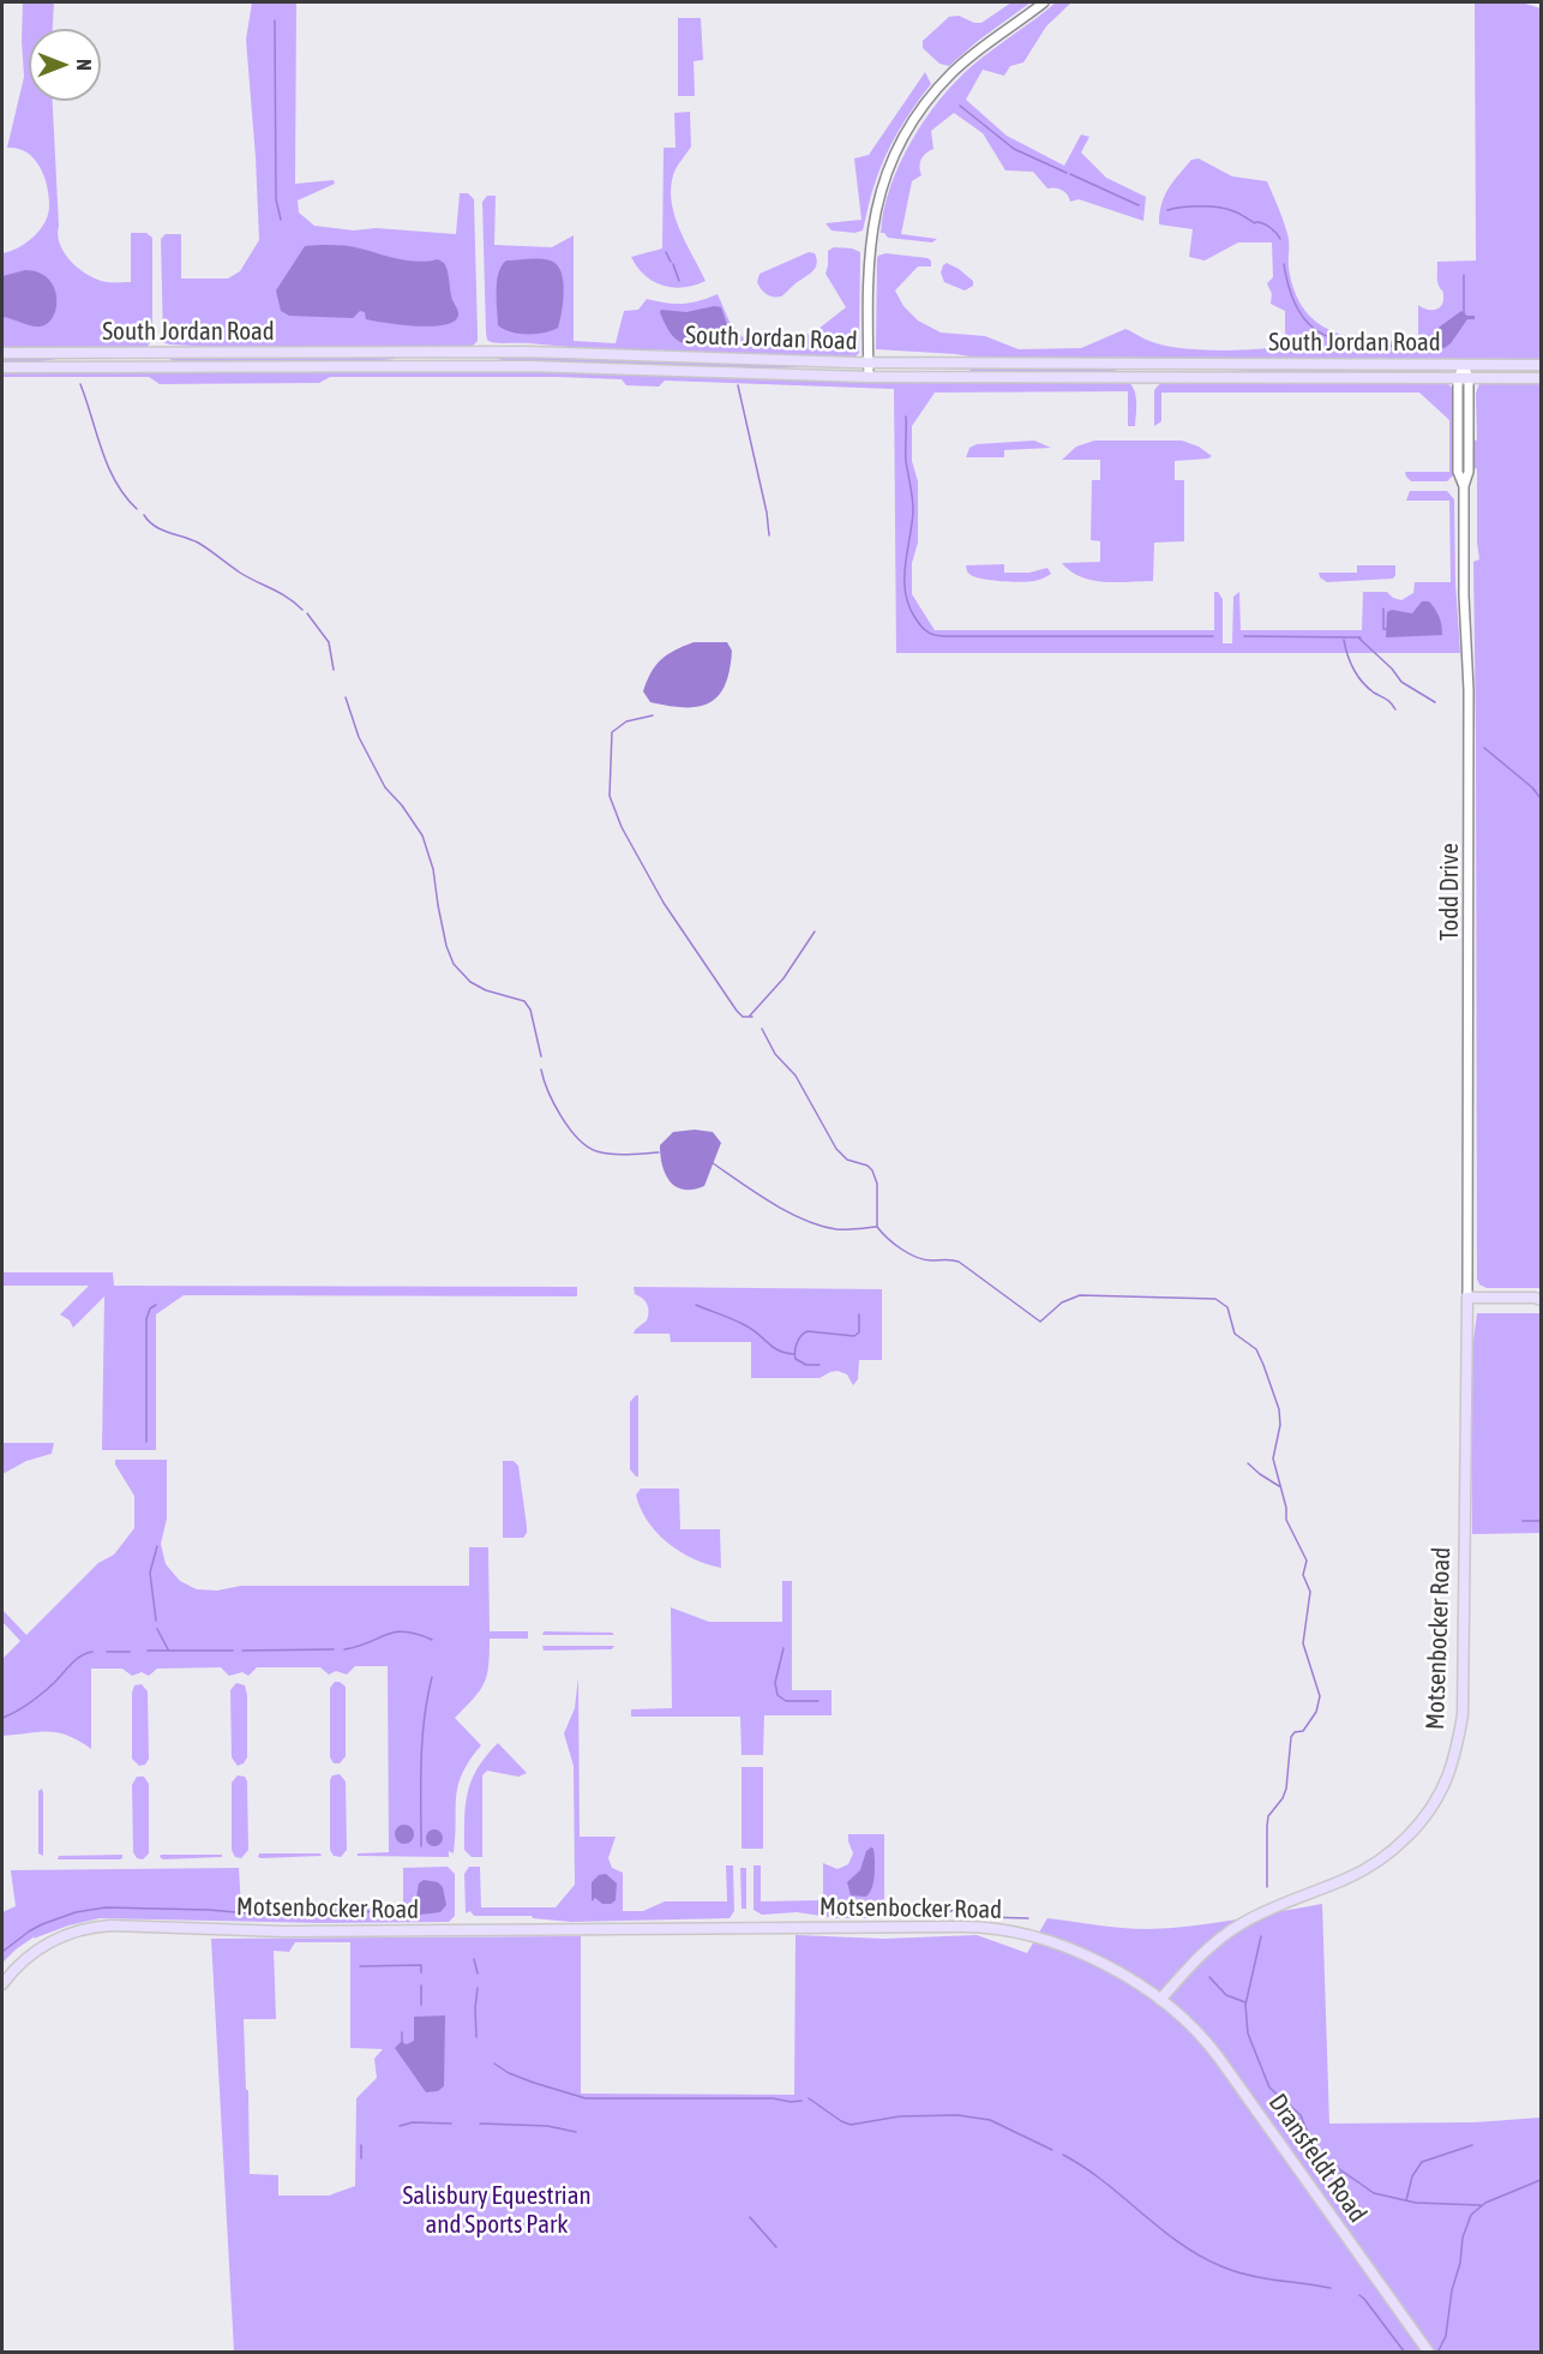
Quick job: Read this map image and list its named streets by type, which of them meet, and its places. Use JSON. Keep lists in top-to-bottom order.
{
  "streets": {
    "main road": ["South Jordan Road", "Motsenbocker Road", "Dransfeldt Road"],
    "street": ["Todd Drive"]
  },
  "crossings": [
    ["South Jordan Road", "Todd Drive"],
    ["Todd Drive", "Motsenbocker Road"],
    ["Motsenbocker Road", "Dransfeldt Road"]
  ],
  "parks": ["Salisbury Equestrian and Sports Park"],
  "north": "right"
}
